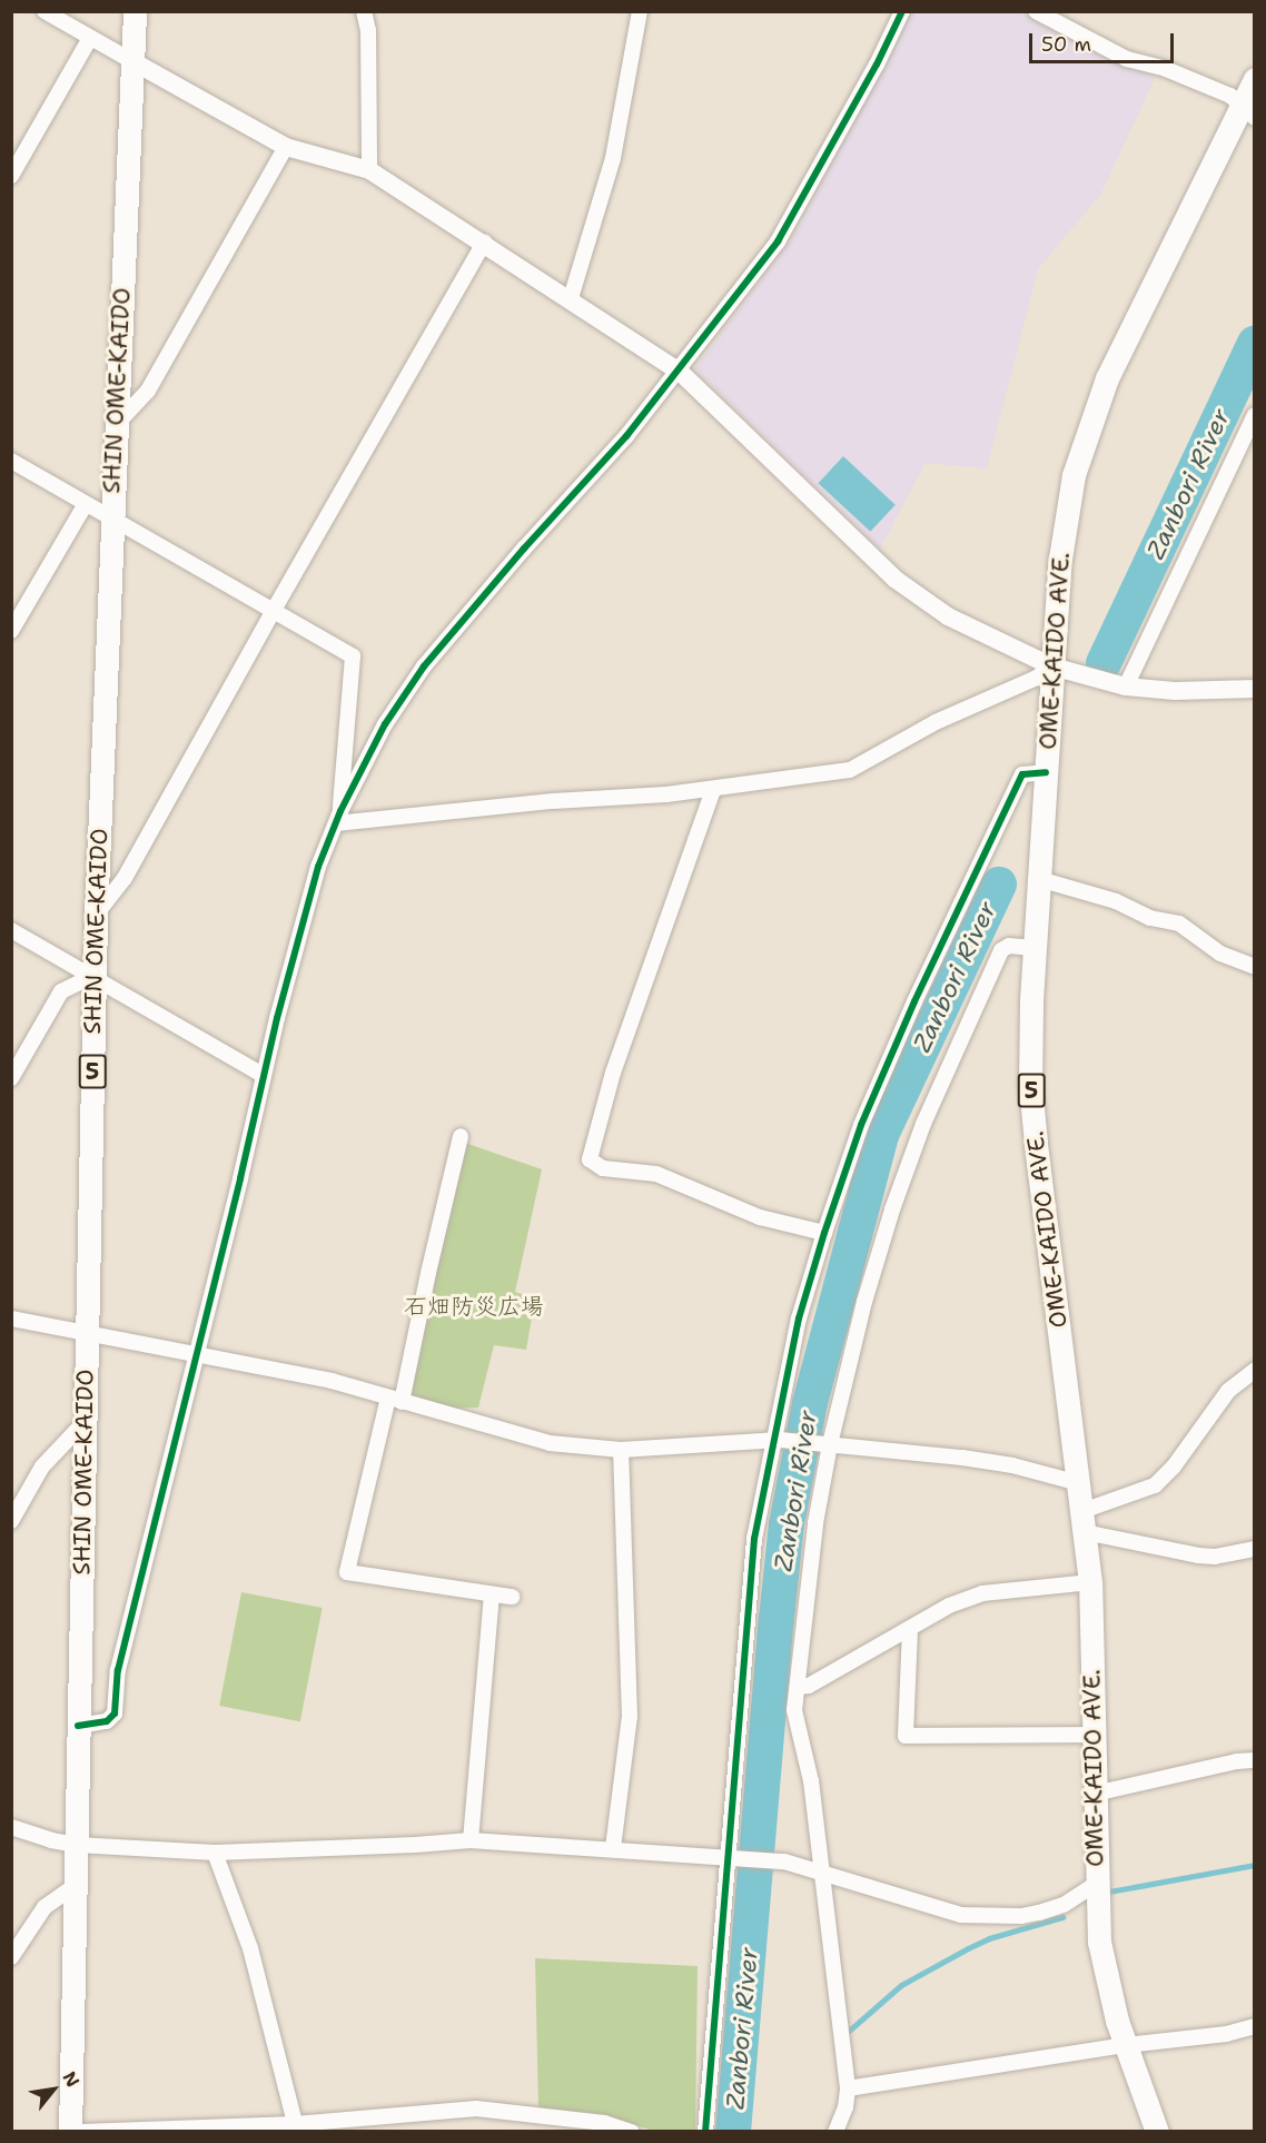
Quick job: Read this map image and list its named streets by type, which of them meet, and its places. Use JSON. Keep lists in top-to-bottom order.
{
  "streets": {
    "main road": ["SHIN OME-KAIDO", "OME-KAIDO AVE.", "5"]
  },
  "water": ["Zanbori River"],
  "parks": ["石畑防災広場"],
  "scale_bar": "50 m",
  "north": "top right"
}
